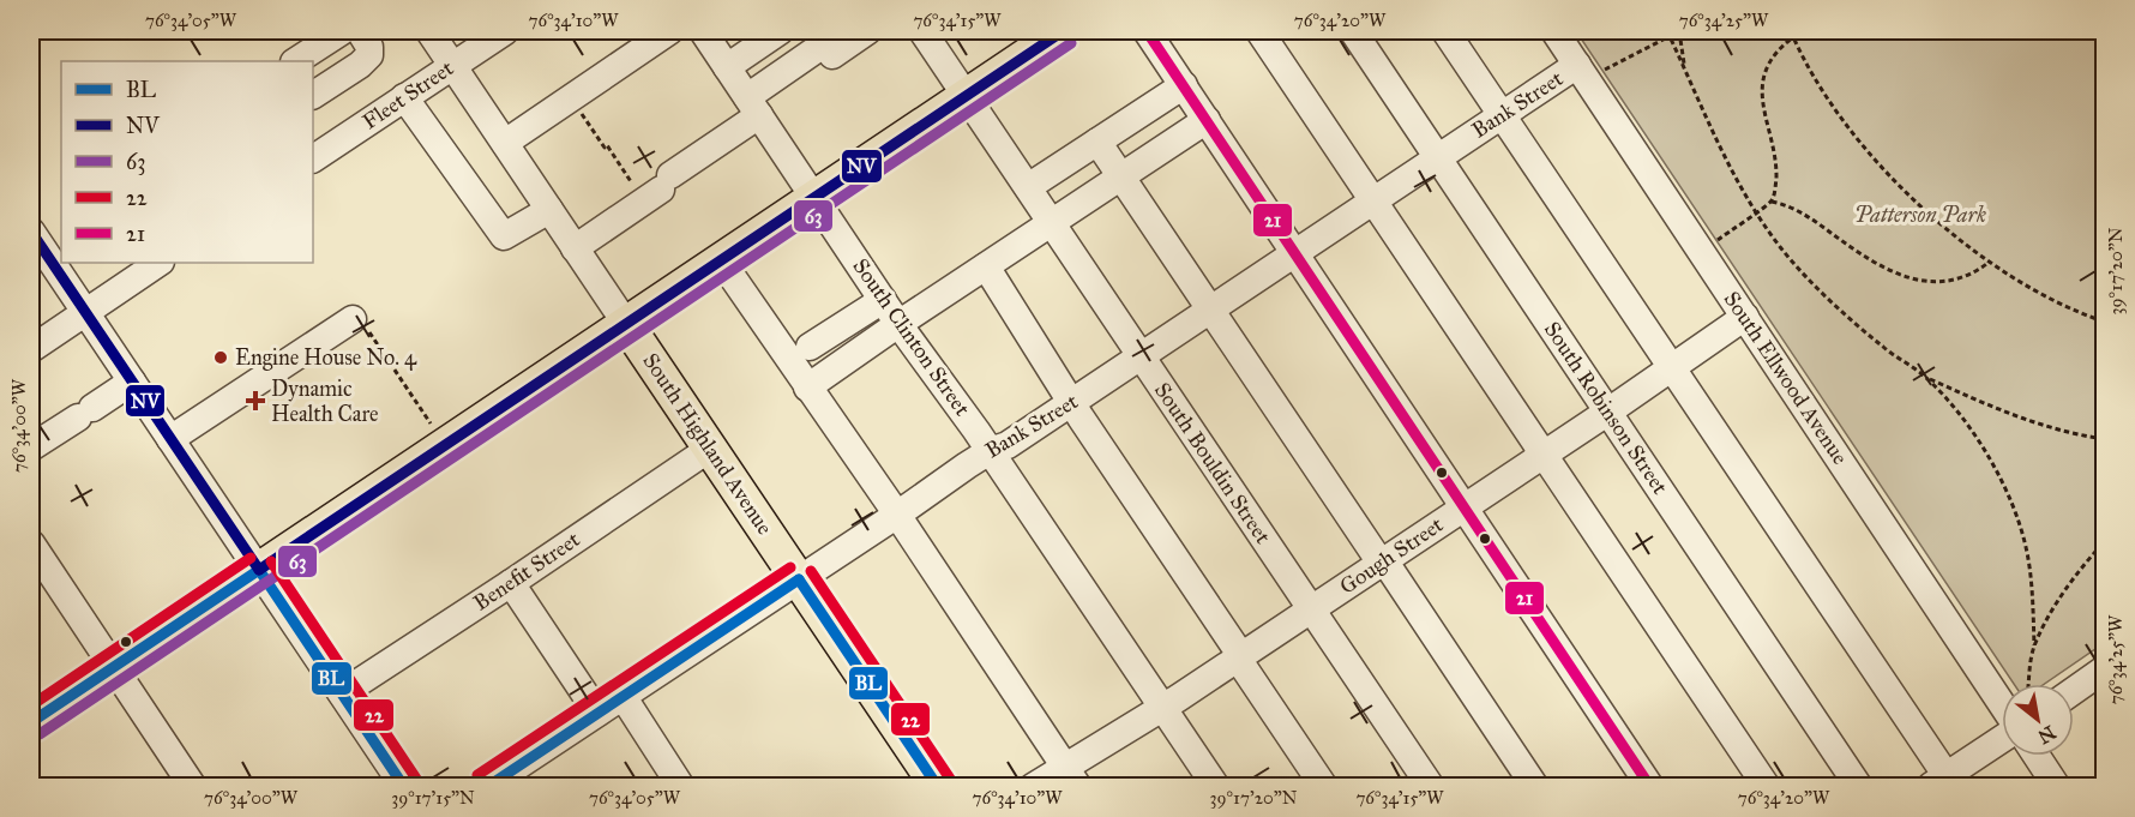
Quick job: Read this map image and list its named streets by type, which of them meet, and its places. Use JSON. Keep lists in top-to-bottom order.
{
  "streets": {
    "main road": ["South Highland Avenue"],
    "street": [
      "Fleet Street",
      "Bank Street",
      "South Clinton Street",
      "South Ellwood Avenue",
      "South Robinson Street",
      "South Bouldin Street",
      "Gough Street",
      "Benefit Street"
    ]
  },
  "crossings": [
    ["Fleet Street", "South Highland Avenue"],
    ["Bank Street", "South Clinton Street"],
    ["Bank Street", "South Ellwood Avenue"],
    ["Bank Street", "South Robinson Street"],
    ["Bank Street", "South Highland Avenue"],
    ["Bank Street", "South Bouldin Street"],
    ["South Clinton Street", "Gough Street"],
    ["South Ellwood Avenue", "Gough Street"],
    ["South Robinson Street", "Gough Street"],
    ["South Highland Avenue", "Benefit Street"],
    ["South Bouldin Street", "Gough Street"]
  ],
  "parks": ["Patterson Park"],
  "places": {
    "other": ["Engine House No. 4"],
    "health": ["Dynamic Health Care"]
  },
  "lines": [
    "transit line NV",
    "transit line 21",
    "transit line 63",
    "transit line 22",
    "transit line BL"
  ],
  "legend": [
    "BL",
    "NV",
    "63",
    "22",
    "21"
  ],
  "north": "bottom right",
  "coordinates": [
    "76°34'05\"W",
    "76°34'10\"W",
    "76°34'15\"W",
    "76°34'20\"W",
    "76°34'25\"W",
    "39°17'20\"N",
    "76°34'00\"W",
    "39°17'15\"N"
  ]
}
